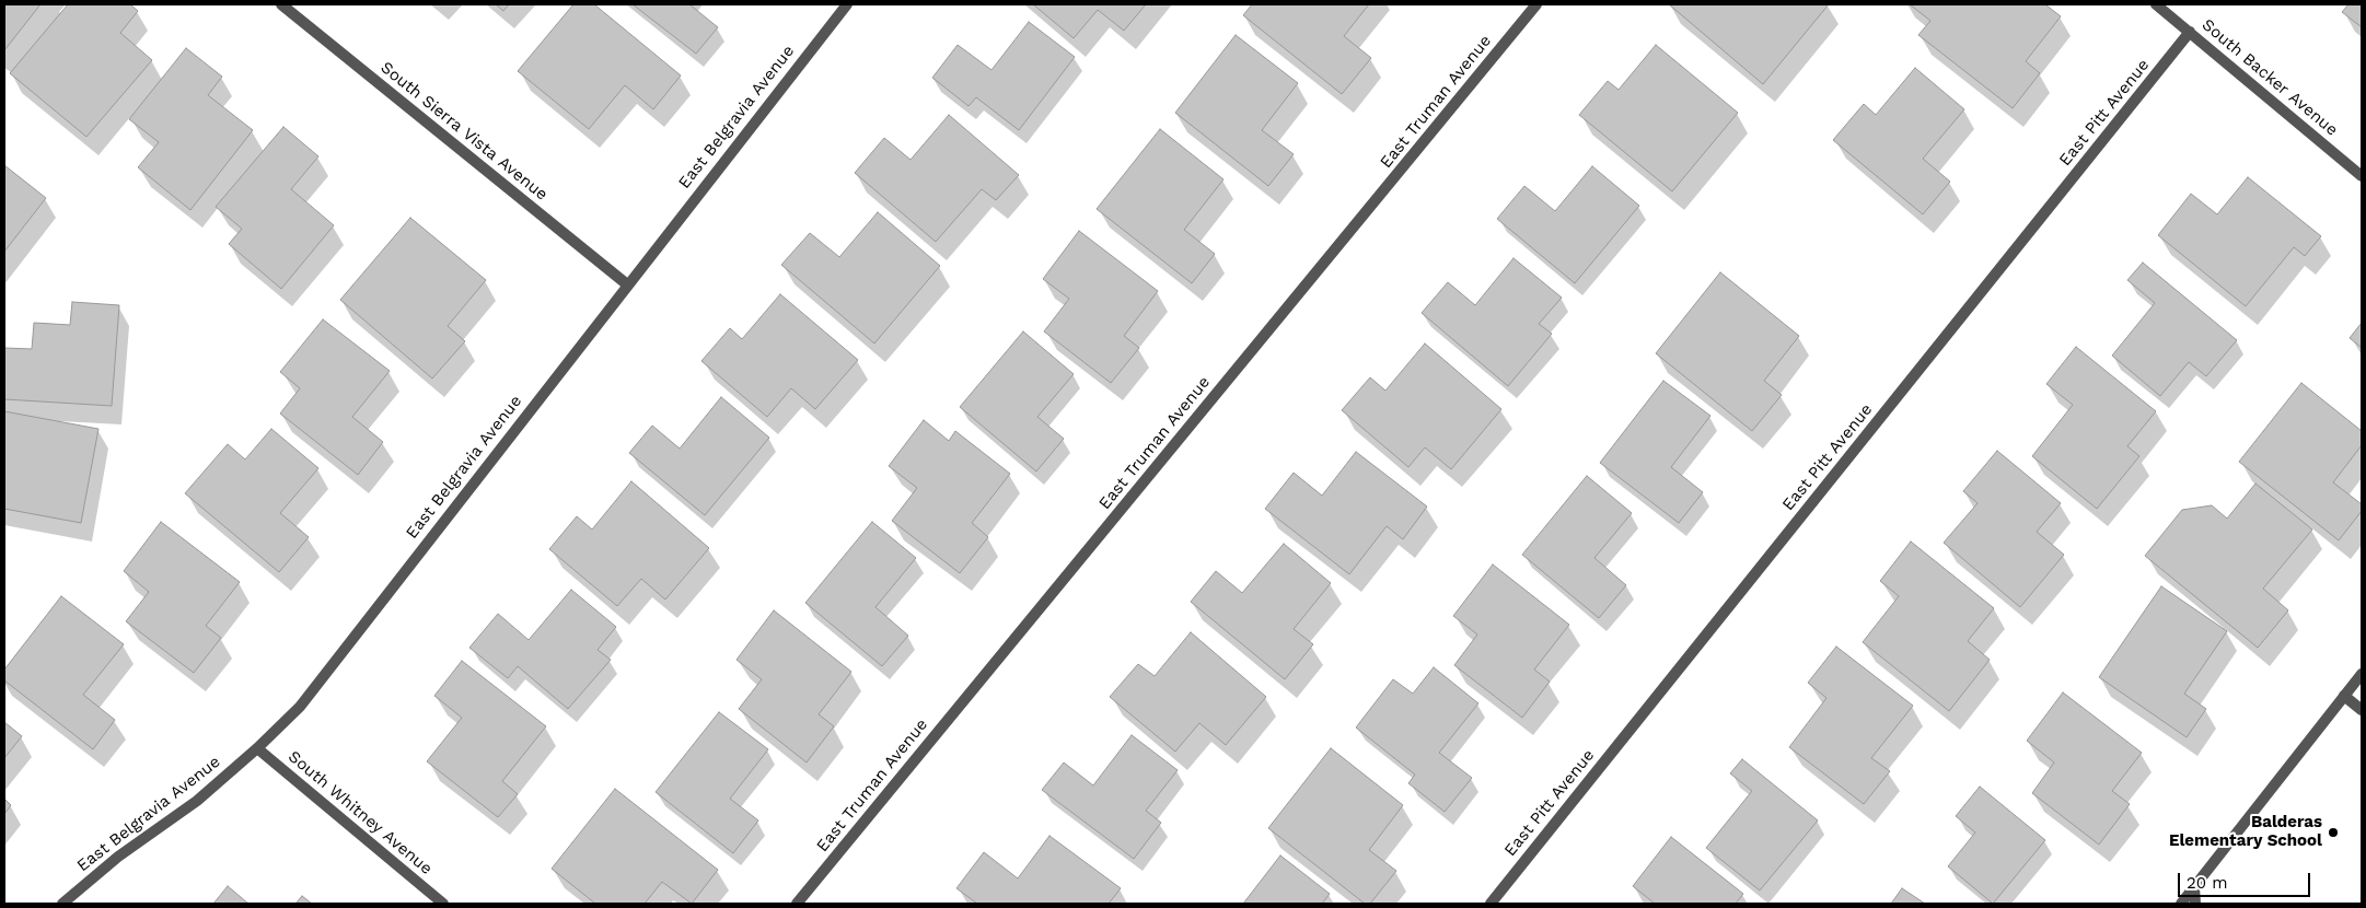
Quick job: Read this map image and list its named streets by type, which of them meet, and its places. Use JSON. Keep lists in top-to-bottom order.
{
  "streets": {
    "street": [
      "South Backer Avenue",
      "East Truman Avenue",
      "East Pitt Avenue",
      "East Belgravia Avenue",
      "South Sierra Vista Avenue",
      "South Whitney Avenue"
    ]
  },
  "crossings": [
    ["South Backer Avenue", "East Pitt Avenue"],
    ["East Belgravia Avenue", "South Sierra Vista Avenue"],
    ["East Belgravia Avenue", "South Whitney Avenue"]
  ],
  "places": ["Balderas Elementary School"],
  "scale_bar": "20 m"
}
